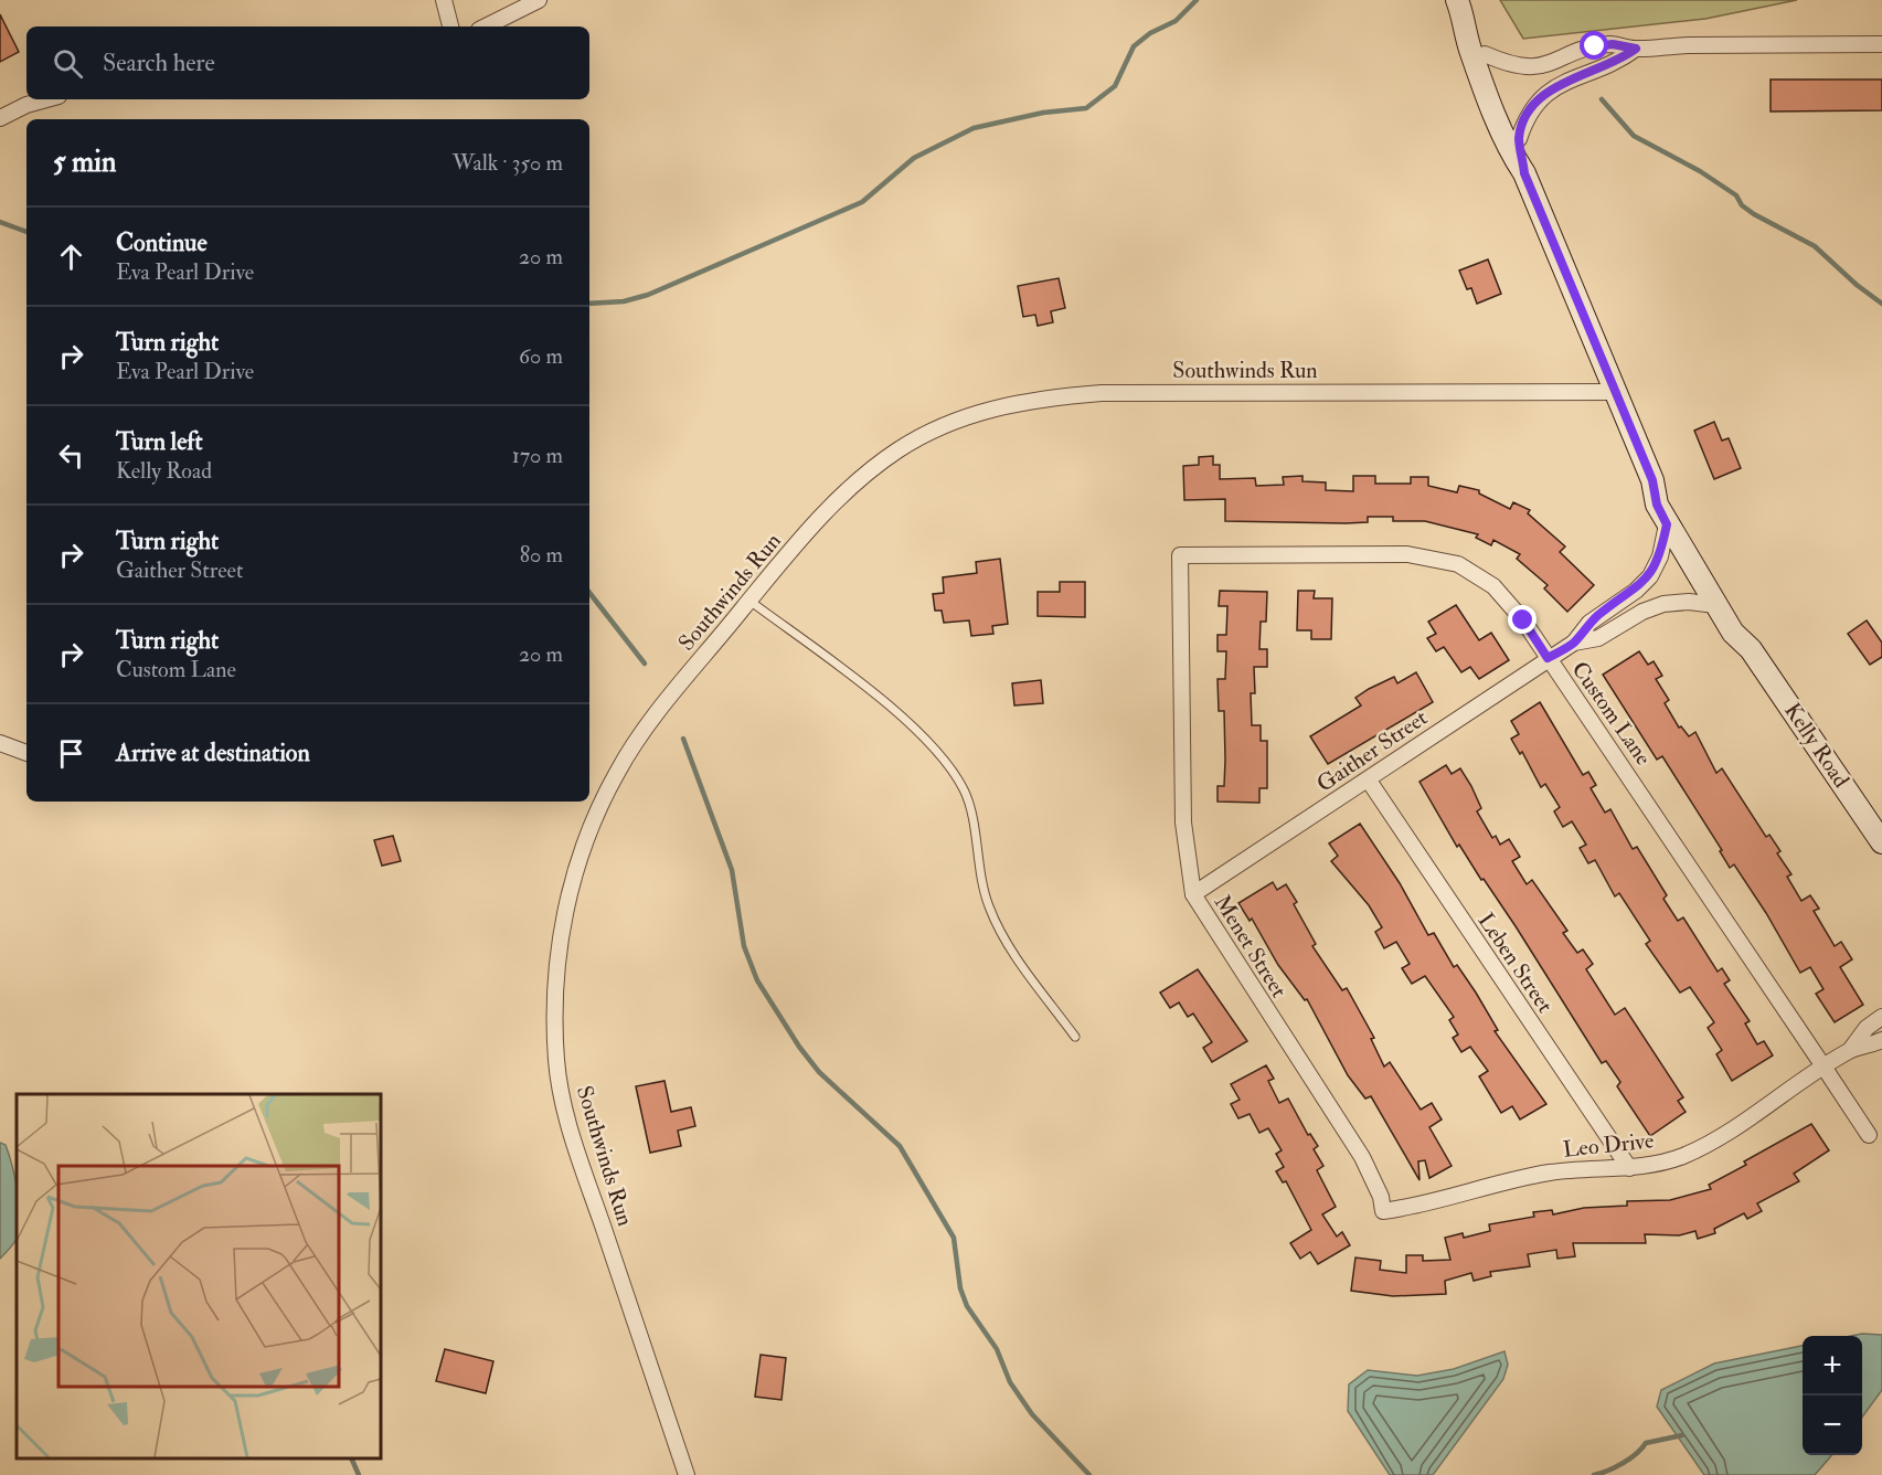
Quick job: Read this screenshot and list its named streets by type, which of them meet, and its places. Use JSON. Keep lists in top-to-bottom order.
{
  "streets": {
    "street": [
      "Southwinds Run",
      "Custom Lane",
      "Kelly Road",
      "Gaither Street",
      "Menet Street",
      "Leben Street",
      "Leo Drive"
    ]
  },
  "crossings": [
    ["Southwinds Run", "Kelly Road"],
    ["Custom Lane", "Gaither Street"],
    ["Custom Lane", "Menet Street"],
    ["Custom Lane", "Leo Drive"],
    ["Kelly Road", "Gaither Street"],
    ["Gaither Street", "Menet Street"],
    ["Gaither Street", "Leben Street"],
    ["Menet Street", "Leo Drive"],
    ["Leben Street", "Leo Drive"]
  ],
  "page": {
    "search": "Search here",
    "heading": ["5 min", "Walk · 350 m"],
    "list": [
      ["Continue", "Eva Pearl Drive", "20 m"],
      ["Turn right", "Eva Pearl Drive", "60 m"],
      ["Turn left", "Kelly Road", "170 m"],
      ["Turn right", "Gaither Street", "80 m"],
      ["Turn right", "Custom Lane", "20 m"],
      "Arrive at destination"
    ],
    "map_buttons": ["+", "−"]
  }
}
